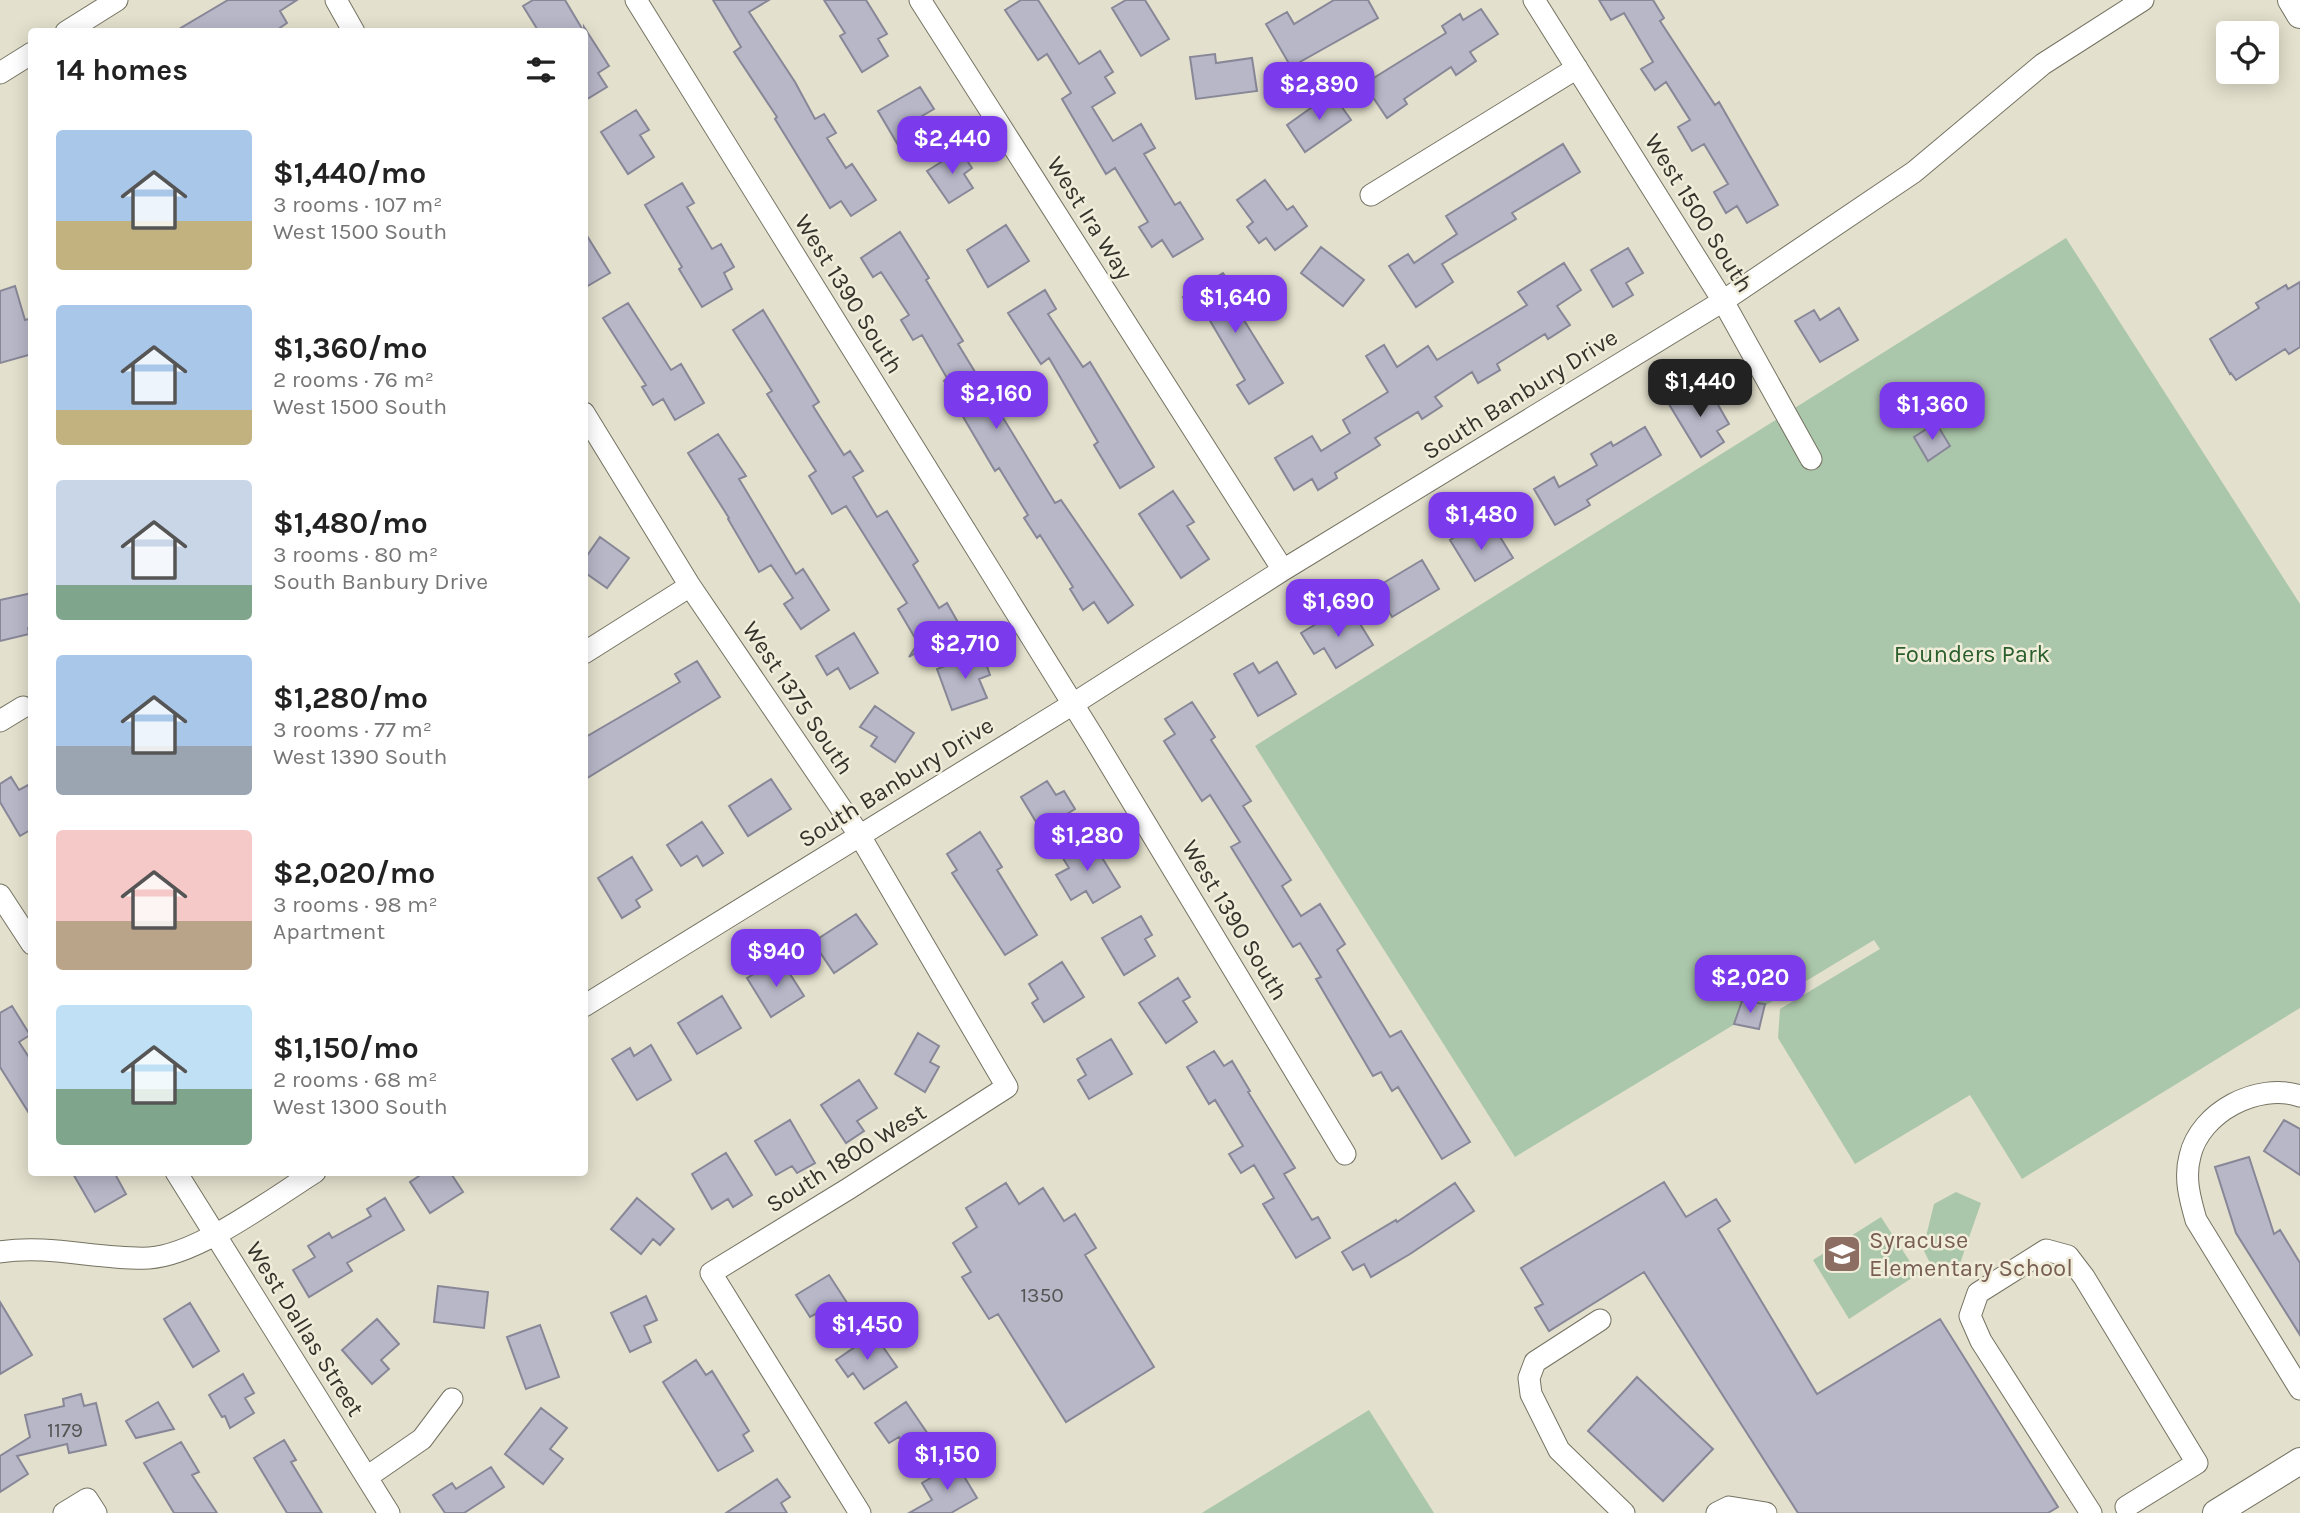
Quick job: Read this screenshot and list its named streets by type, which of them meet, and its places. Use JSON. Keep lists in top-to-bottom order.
{
  "streets": {
    "street": [
      "West 1500 South",
      "West Ira Way",
      "West 1390 South",
      "South Banbury Drive",
      "West 1375 South",
      "South 1800 West",
      "West Dallas Street"
    ]
  },
  "crossings": [
    ["West 1500 South", "South Banbury Drive"],
    ["West Ira Way", "South Banbury Drive"],
    ["West 1390 South", "South Banbury Drive"],
    ["South Banbury Drive", "West 1375 South"],
    ["West 1375 South", "South 1800 West"]
  ],
  "parks": ["Founders Park"],
  "places": {
    "school or university": ["Syracuse Elementary School"]
  },
  "house_numbers": ["1350", "1179"],
  "page": {
    "heading": "14 homes",
    "price": [
      "$2,890",
      "$2,440",
      "$1,640",
      "$1,440",
      "$2,160",
      "$1,360",
      "$1,480",
      "$1,690",
      "$2,710",
      "$1,280",
      "$940",
      "$2,020",
      "$1,450",
      "$1,150"
    ],
    "list": [
      {
        "name": "$1,440/mo",
        "note": "3 rooms · 107 m² · West 1500 South"
      },
      {
        "name": "$1,360/mo",
        "note": "2 rooms · 76 m² · West 1500 South"
      },
      {
        "name": "$1,480/mo",
        "note": "3 rooms · 80 m² · South Banbury Drive"
      },
      {
        "name": "$1,280/mo",
        "note": "3 rooms · 77 m² · West 1390 South"
      },
      {
        "name": "$2,020/mo",
        "note": "3 rooms · 98 m² · Apartment"
      },
      {
        "name": "$1,150/mo",
        "note": "2 rooms · 68 m² · West 1300 South"
      }
    ]
  }
}
